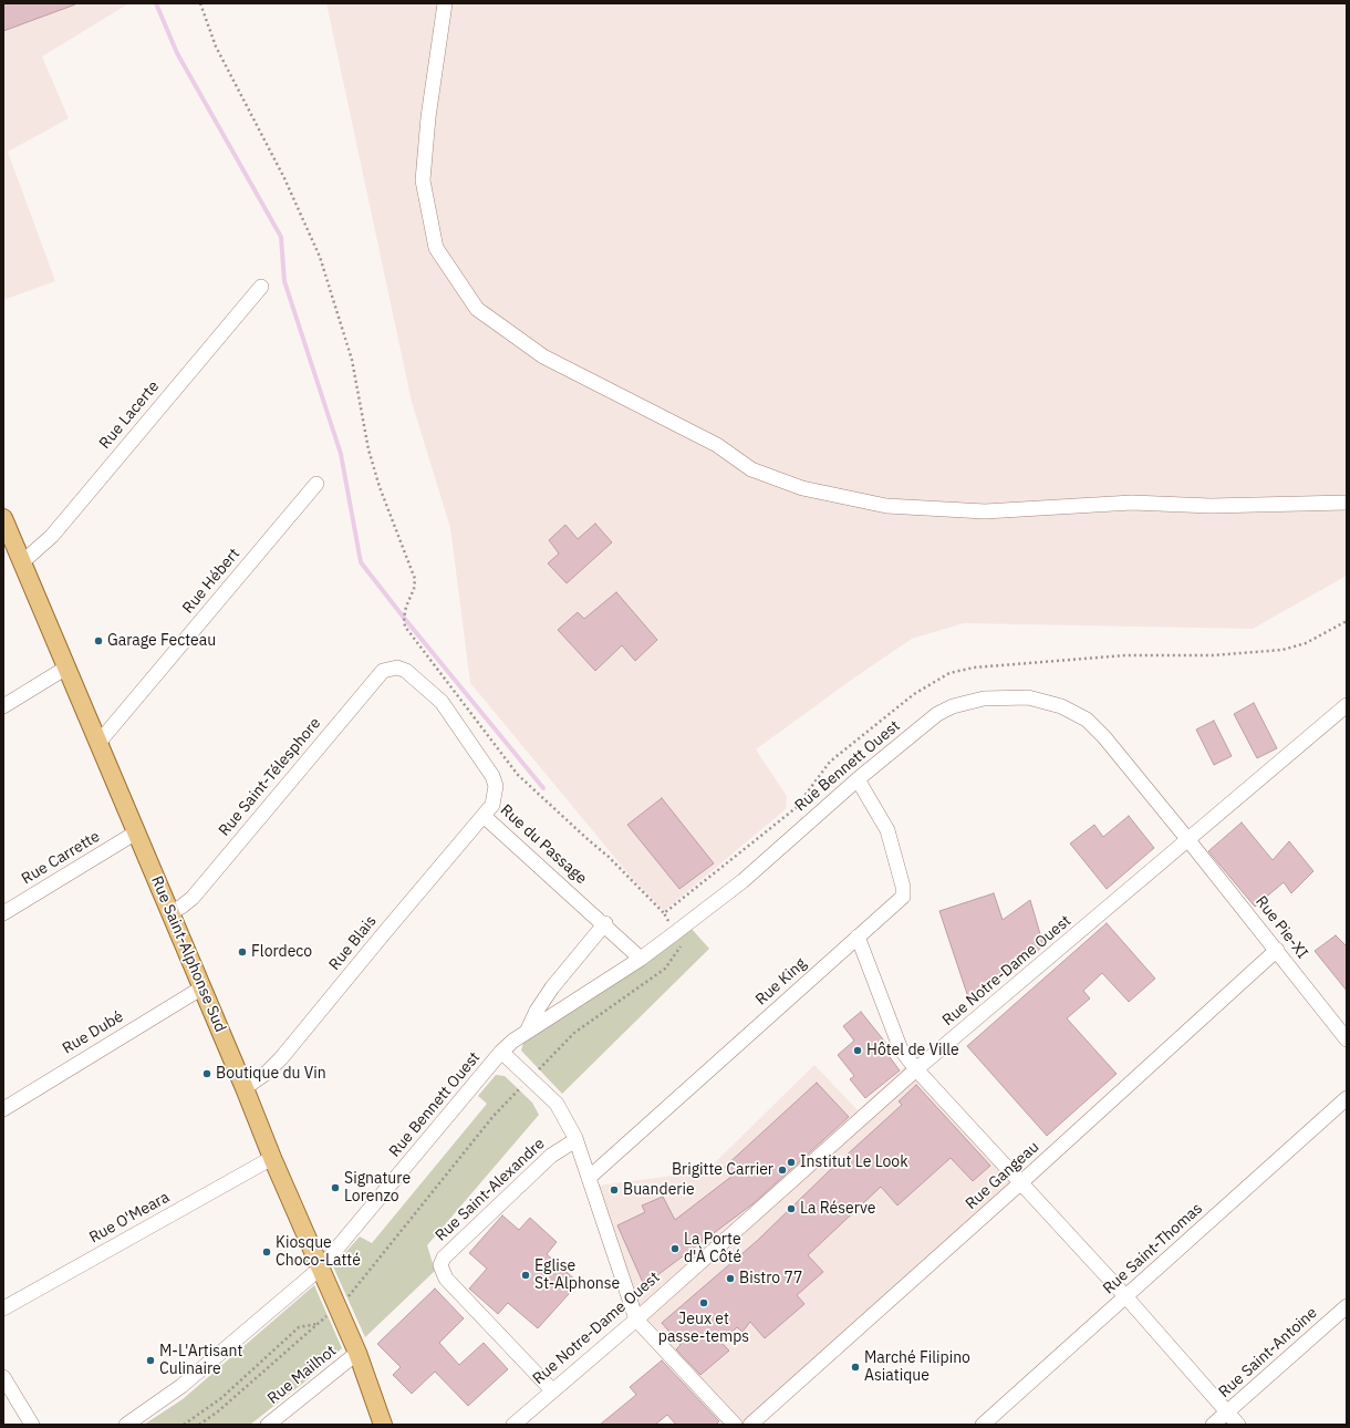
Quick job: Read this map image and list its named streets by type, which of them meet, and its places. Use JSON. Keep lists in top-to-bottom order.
{
  "streets": {
    "main road": ["Rue Saint-Alphonse Sud"],
    "street": [
      "Rue Lacerte",
      "Rue Hébert",
      "Rue Bennett Ouest",
      "Rue Saint-Télesphore",
      "Rue du Passage",
      "Rue Carrette",
      "Rue Pie-XI",
      "Rue Blais",
      "Rue Notre-Dame Ouest",
      "Rue King",
      "Rue Dubé",
      "Rue Gangeau",
      "Rue Saint-Alexandre",
      "Rue O'Meara",
      "Rue Saint-Thomas",
      "Rue Saint-Antoine",
      "Rue Mailhot"
    ]
  },
  "crossings": [
    ["Rue Lacerte", "Rue Saint-Alphonse Sud"],
    ["Rue Hébert", "Rue Saint-Alphonse Sud"],
    ["Rue Bennett Ouest", "Rue du Passage"],
    ["Rue Bennett Ouest", "Rue Pie-XI"],
    ["Rue Bennett Ouest", "Rue Saint-Alphonse Sud"],
    ["Rue Bennett Ouest", "Rue Notre-Dame Ouest"],
    ["Rue Bennett Ouest", "Rue King"],
    ["Rue Saint-Télesphore", "Rue du Passage"],
    ["Rue Saint-Télesphore", "Rue Saint-Alphonse Sud"],
    ["Rue du Passage", "Rue Blais"],
    ["Rue Carrette", "Rue Saint-Alphonse Sud"],
    ["Rue Pie-XI", "Rue Notre-Dame Ouest"],
    ["Rue Pie-XI", "Rue Gangeau"],
    ["Rue Blais", "Rue Saint-Alphonse Sud"],
    ["Rue Saint-Alphonse Sud", "Rue Dubé"],
    ["Rue Saint-Alphonse Sud", "Rue O'Meara"],
    ["Rue Saint-Alphonse Sud", "Rue Mailhot"],
    ["Rue Notre-Dame Ouest", "Rue Saint-Alexandre"]
  ],
  "places": [
    "Garage Fecteau",
    "Flordeco",
    "Hôtel de Ville",
    "Boutique du Vin",
    "Institut Le Look",
    "Brigitte Carrier",
    "Signature Lorenzo",
    "Buanderie",
    "La Réserve",
    "La Porte d'À Côté",
    "Kiosque Choco-Latté",
    "Eglise St-Alphonse",
    "Bistro 77",
    "Jeux et passe-temps",
    "M-L'Artisant Culinaire",
    "Marché Filipino Asiatique"
  ]
}
